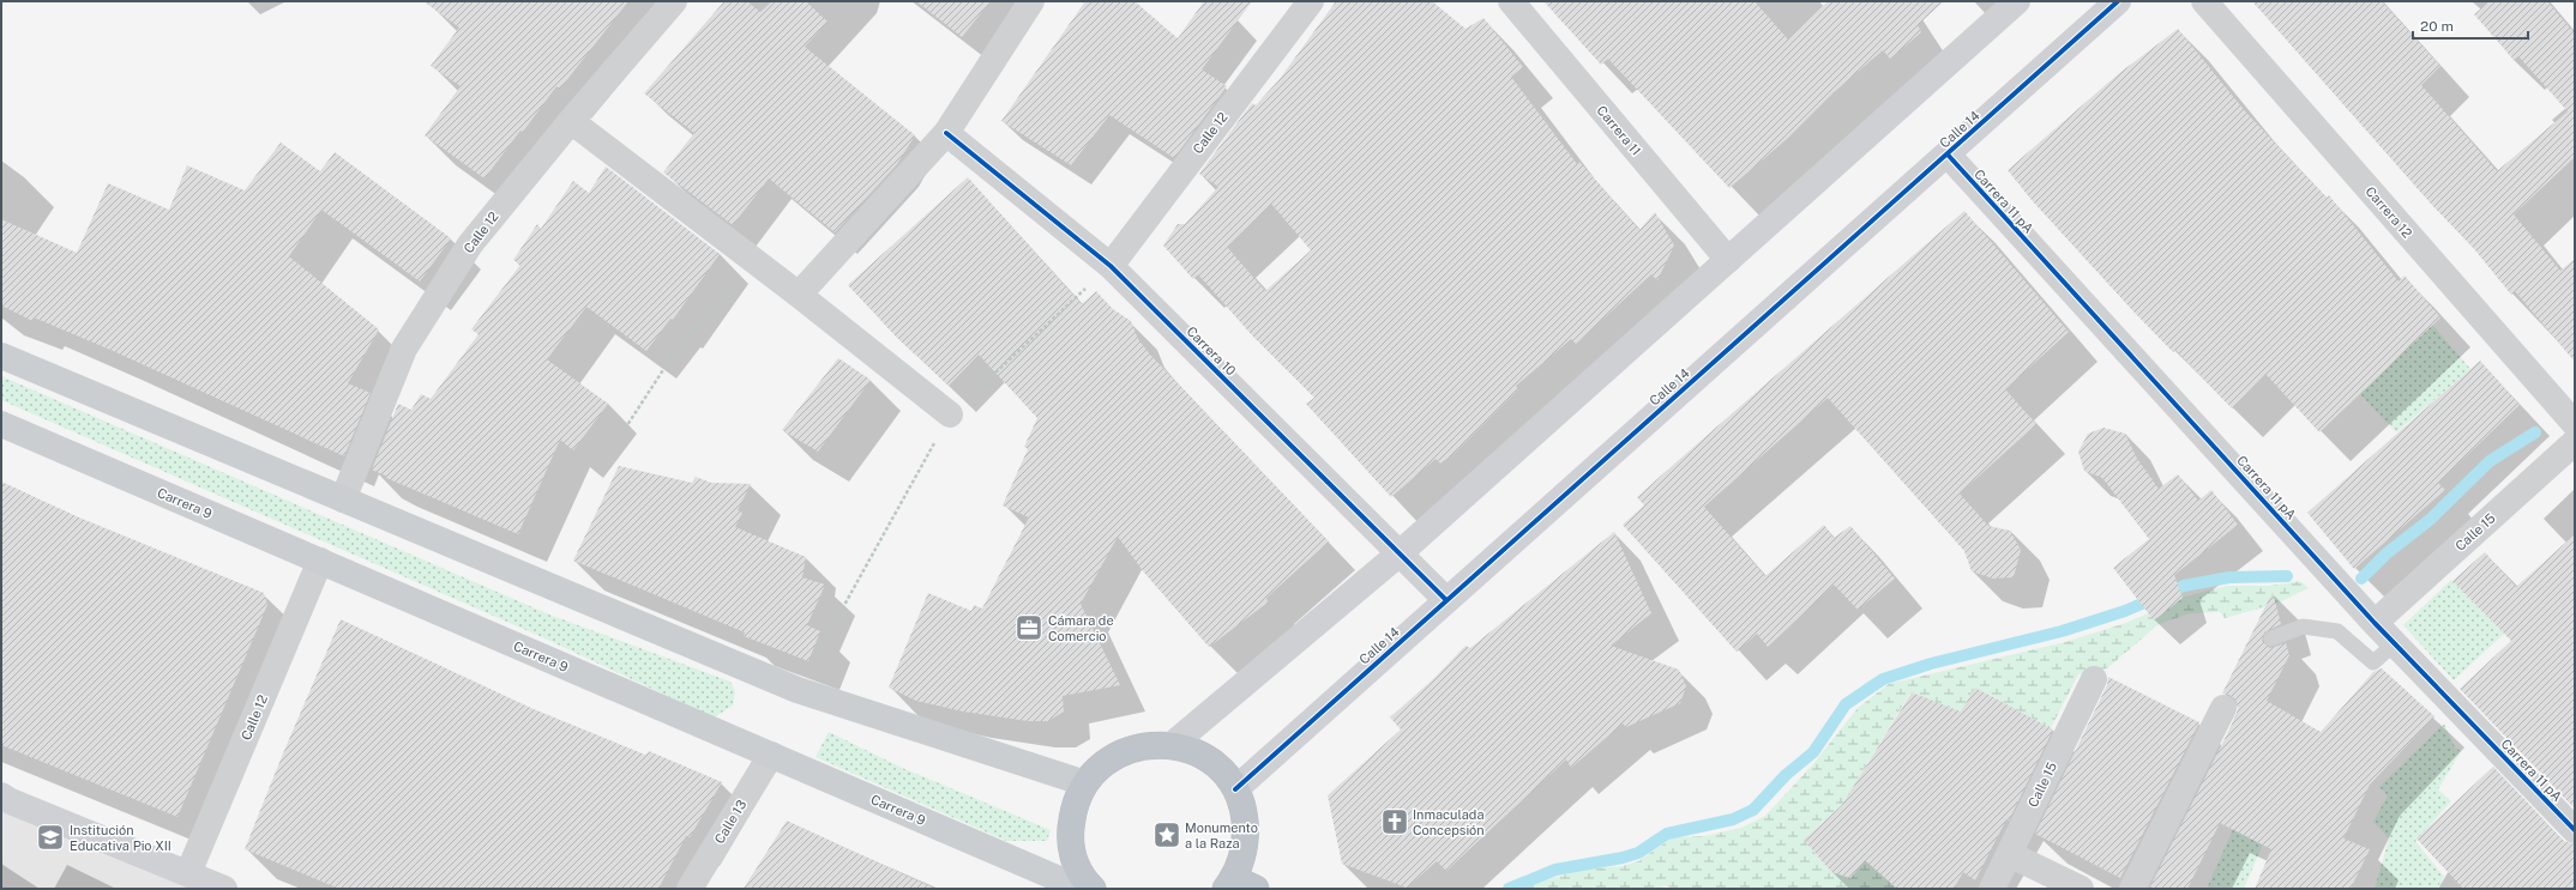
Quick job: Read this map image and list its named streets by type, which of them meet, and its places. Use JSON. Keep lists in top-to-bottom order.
{
  "streets": {
    "main road": ["Carrera 9"],
    "street": [
      "Calle 14",
      "Carrera 11",
      "Calle 12",
      "Carrera 11 pA",
      "Carrera 12",
      "Carrera 10",
      "Calle 15",
      "Calle 13"
    ]
  },
  "crossings": [
    ["Calle 14", "Carrera 11 pA"],
    ["Calle 14", "Carrera 10"],
    ["Calle 12", "Carrera 10"],
    ["Calle 12", "Carrera 9"],
    ["Carrera 11 pA", "Calle 15"],
    ["Carrera 9", "Calle 13"]
  ],
  "places": {
    "office": ["Cámara de Comercio"],
    "church": ["Inmaculada Concepsión"],
    "place": ["Monumento a la Raza"],
    "school or university": ["Institución Educativa Pio XII"]
  },
  "scale_bar": "20 m"
}
